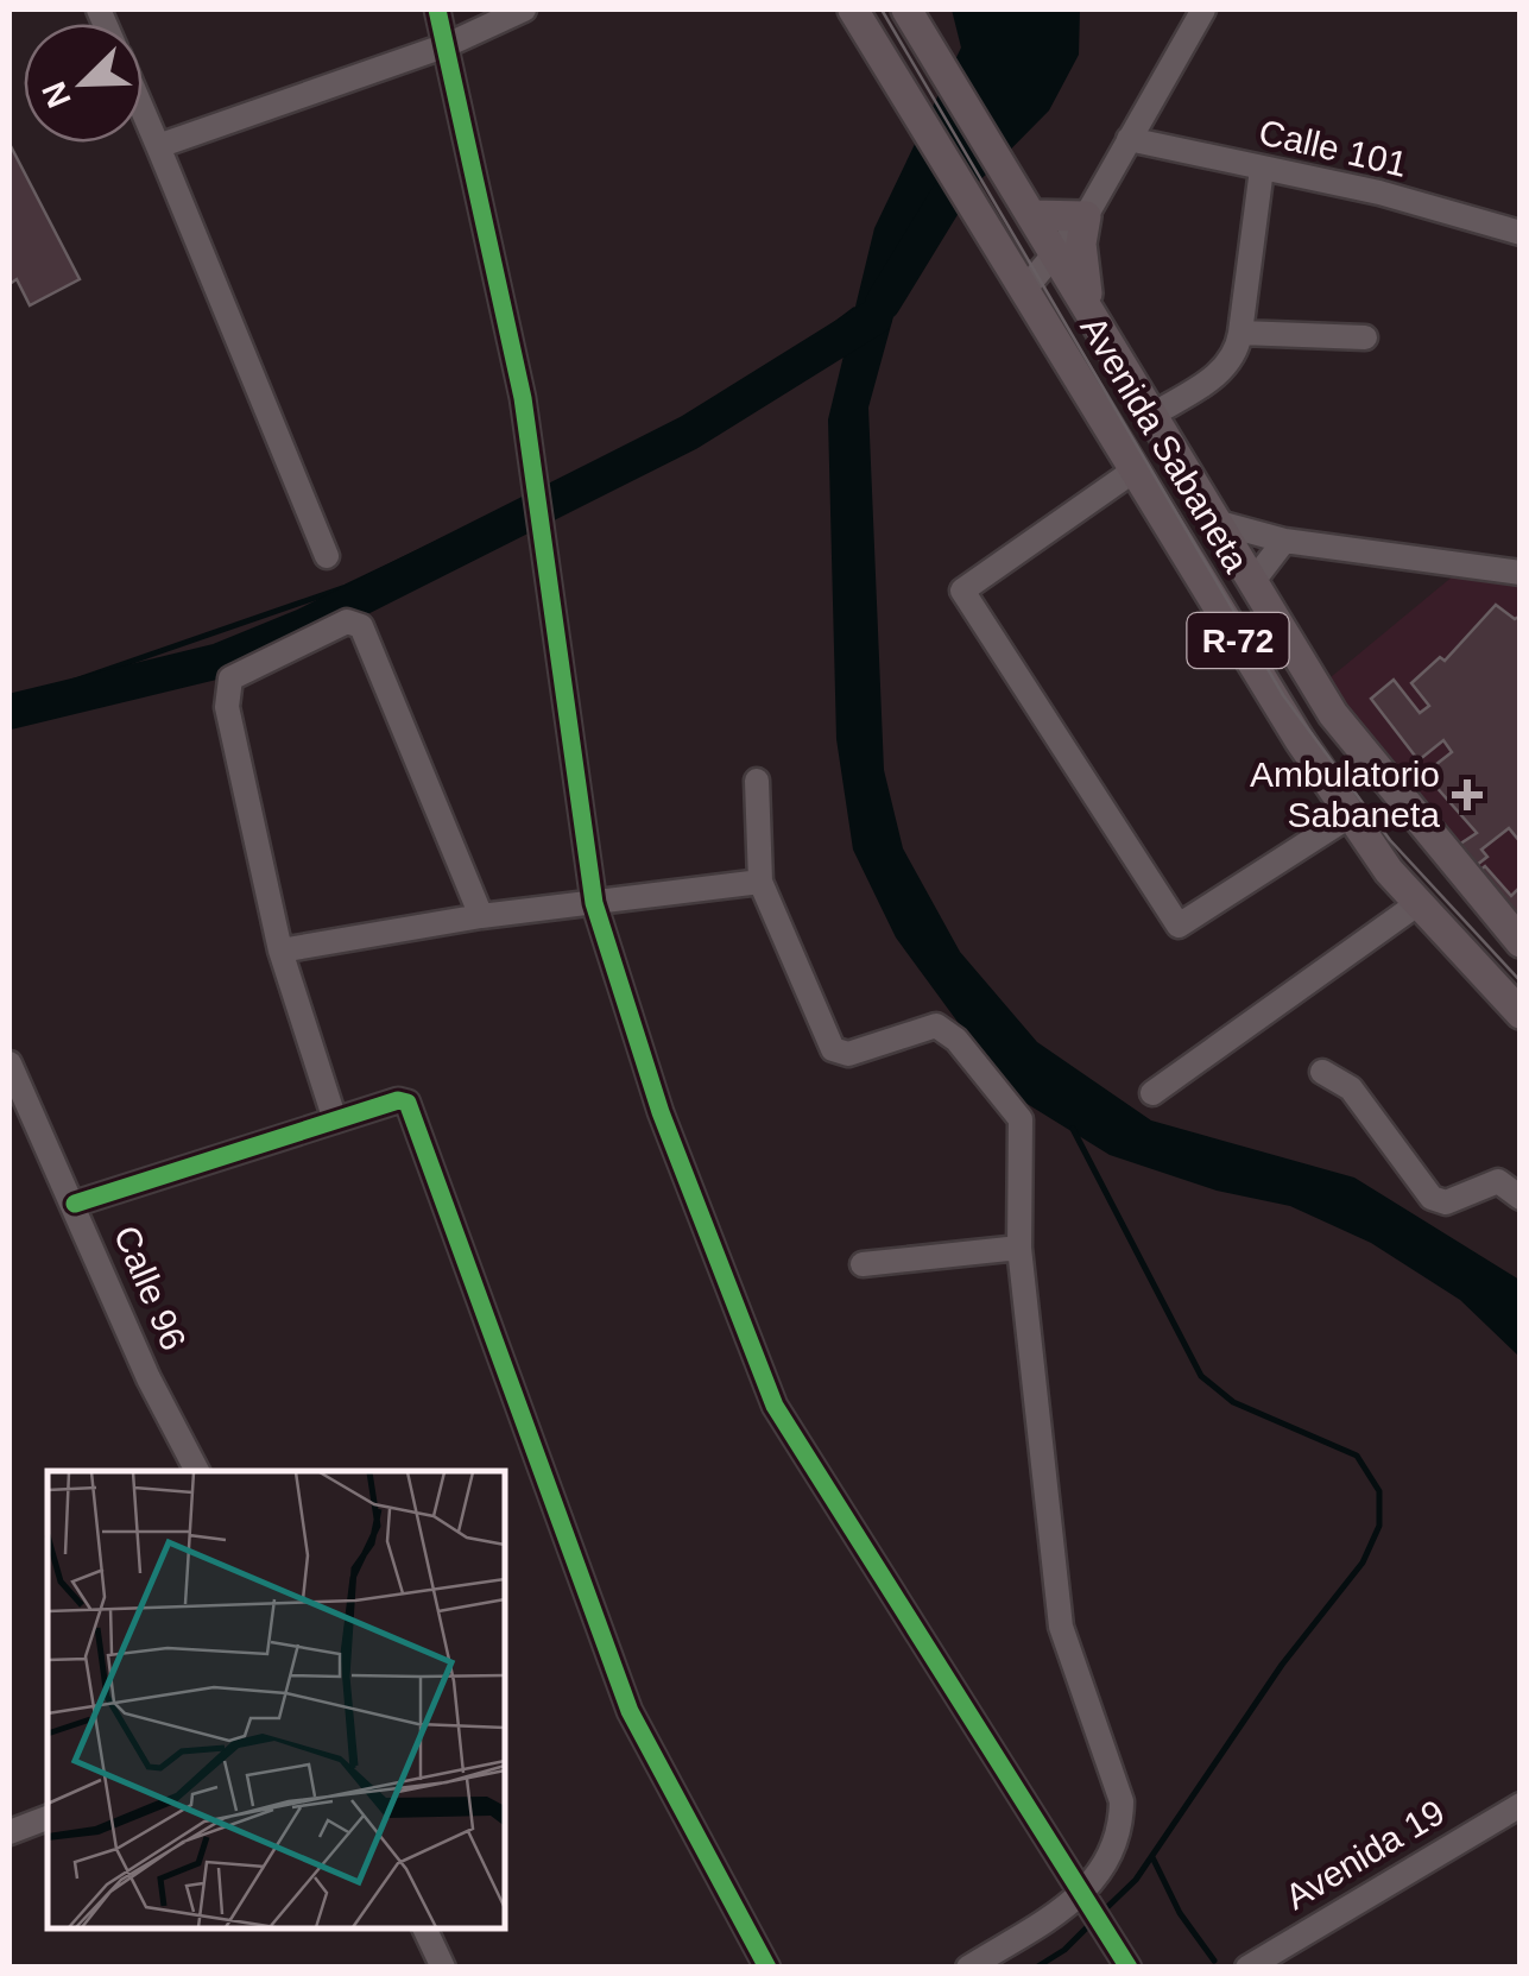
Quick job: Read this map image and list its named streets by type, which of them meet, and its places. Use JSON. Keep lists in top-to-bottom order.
{
  "streets": {
    "main road": ["Avenida Sabaneta", "R-72"],
    "street": ["Calle 101", "Calle 96", "Avenida 19"]
  },
  "places": {
    "health": ["Ambulatorio Sabaneta"]
  },
  "north": "bottom left"
}
